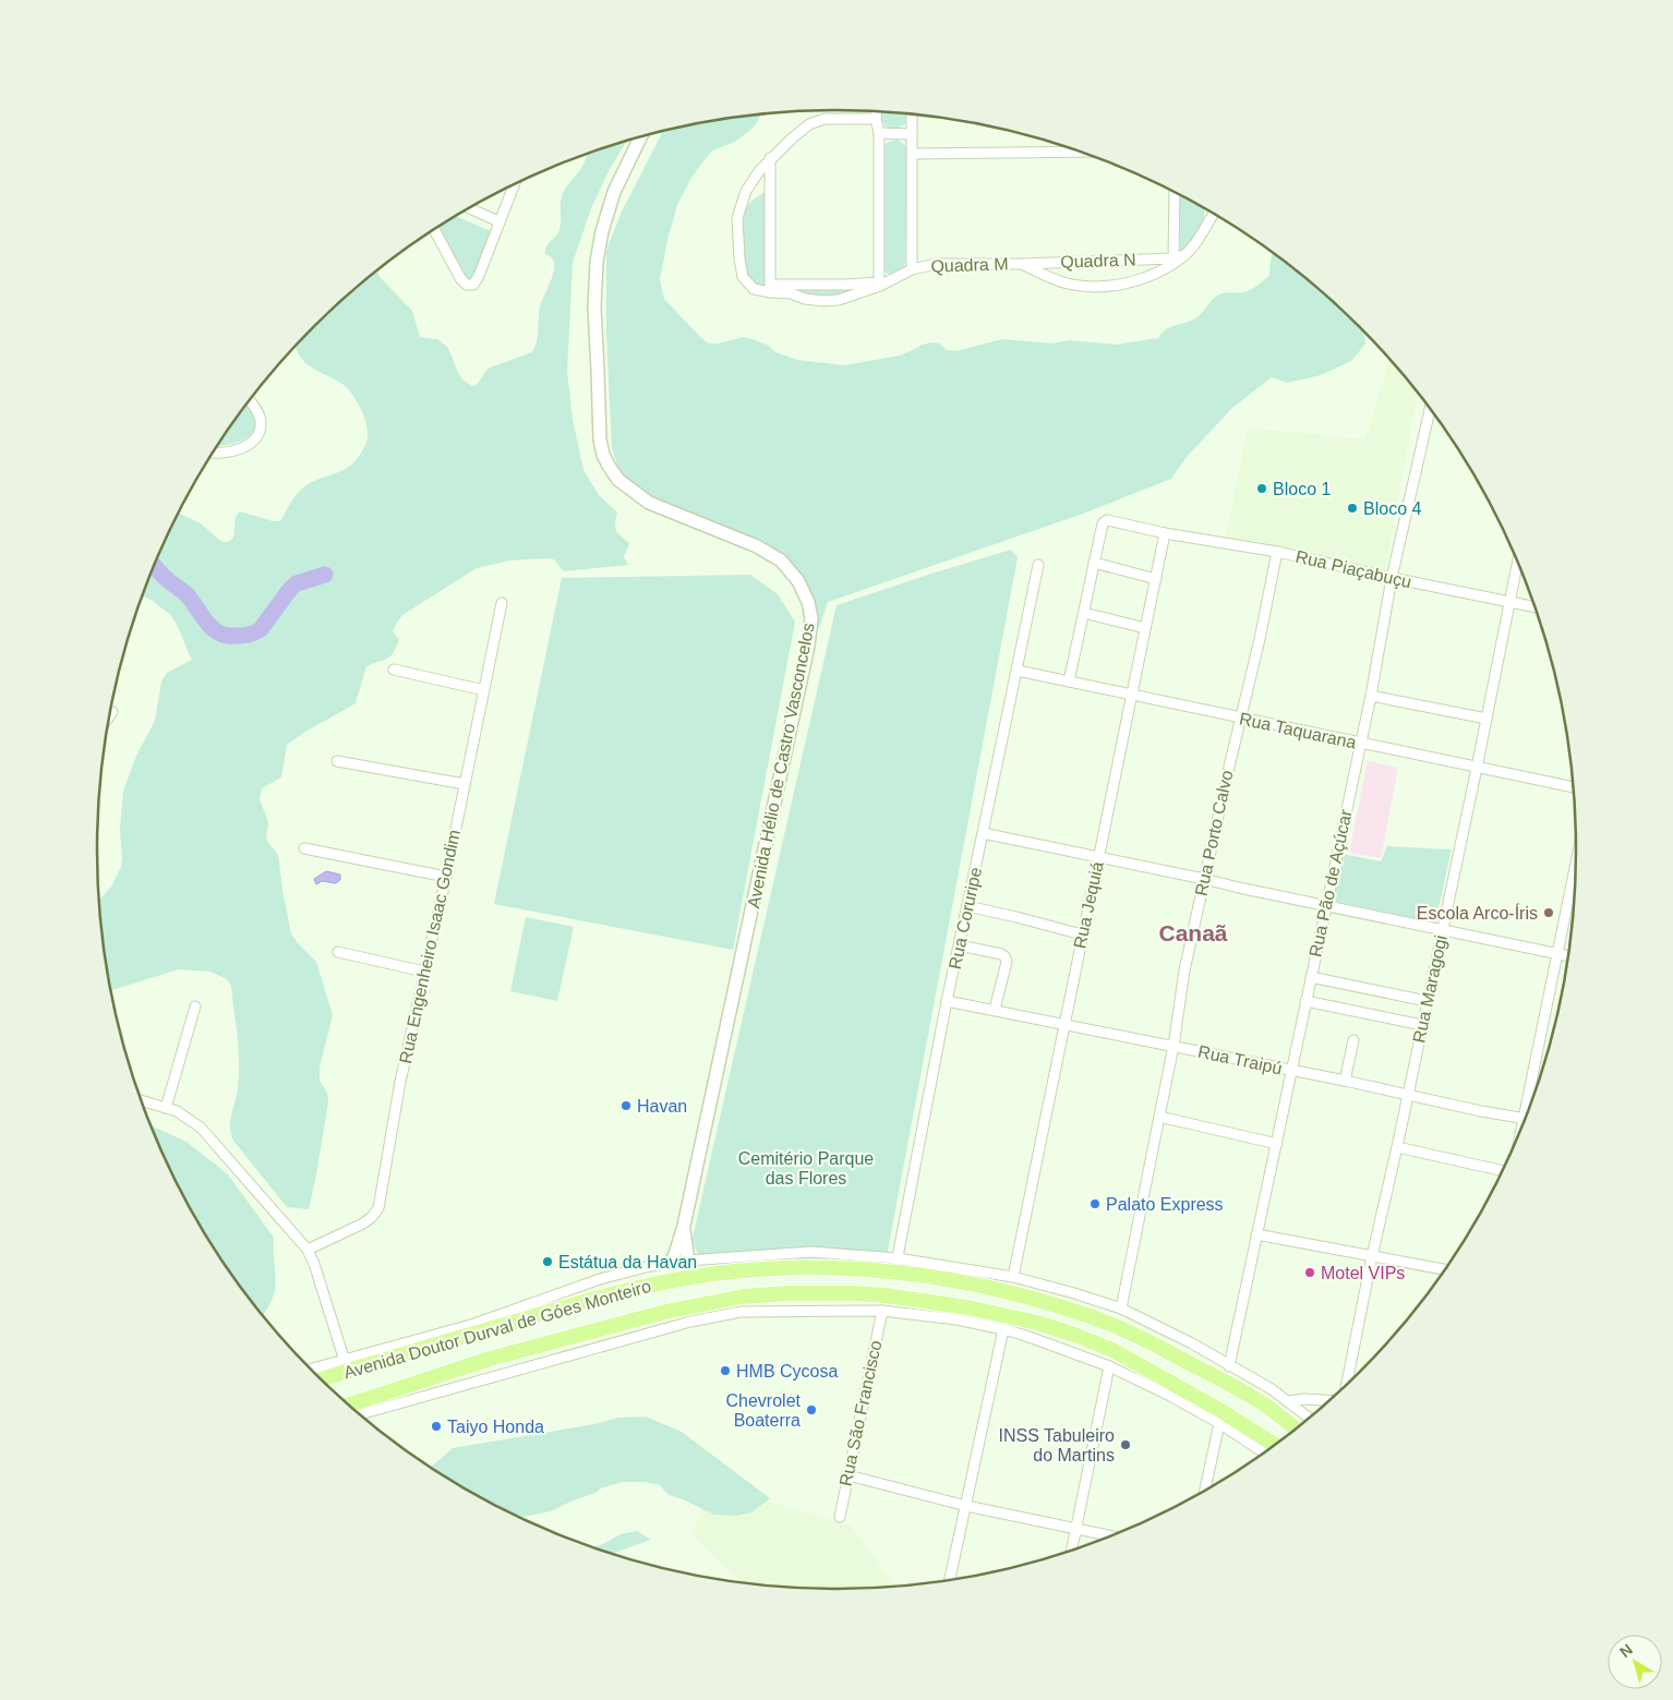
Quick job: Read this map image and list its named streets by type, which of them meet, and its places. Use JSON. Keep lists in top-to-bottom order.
{
  "streets": {
    "highway": ["Avenida Doutor Durval de Góes Monteiro"],
    "street": [
      "Quadra N",
      "Quadra M",
      "Rua Piaçabuçu",
      "Rua Taquarana",
      "Avenida Hélio de Castro Vasconcelos",
      "Rua Porto Calvo",
      "Rua Pão de Açúcar",
      "Rua Jequiá",
      "Rua Coruripe",
      "Rua Engenheiro Isaac Gondim",
      "Rua Maragogi",
      "Rua Traipú",
      "Rua São Francisco"
    ]
  },
  "crossings": [
    ["Quadra N", "Quadra M"],
    ["Rua Piaçabuçu", "Rua Porto Calvo"],
    ["Rua Piaçabuçu", "Rua Pão de Açúcar"],
    ["Rua Piaçabuçu", "Rua Jequiá"],
    ["Rua Piaçabuçu", "Rua Maragogi"],
    ["Rua Taquarana", "Rua Porto Calvo"],
    ["Rua Taquarana", "Rua Pão de Açúcar"],
    ["Rua Taquarana", "Rua Jequiá"],
    ["Rua Taquarana", "Rua Coruripe"],
    ["Rua Taquarana", "Rua Maragogi"],
    ["Rua Porto Calvo", "Rua Traipú"],
    ["Rua Pão de Açúcar", "Rua Traipú"],
    ["Rua Jequiá", "Rua Traipú"],
    ["Rua Coruripe", "Rua Traipú"],
    ["Rua Coruripe", "Avenida Doutor Durval de Góes Monteiro"],
    ["Rua Maragogi", "Rua Traipú"]
  ],
  "districts": ["Canaã"],
  "parks": ["Cemitério Parque das Flores"],
  "places": [
    "Bloco 1",
    "Bloco 4",
    "Escola Arco-Íris",
    "Havan",
    "Palato Express",
    "Estátua da Havan",
    "Motel VIPs",
    "HMB Cycosa",
    "Chevrolet Boaterra",
    "Taiyo Honda",
    "INSS Tabuleiro do Martins"
  ],
  "north": "top left"
}
